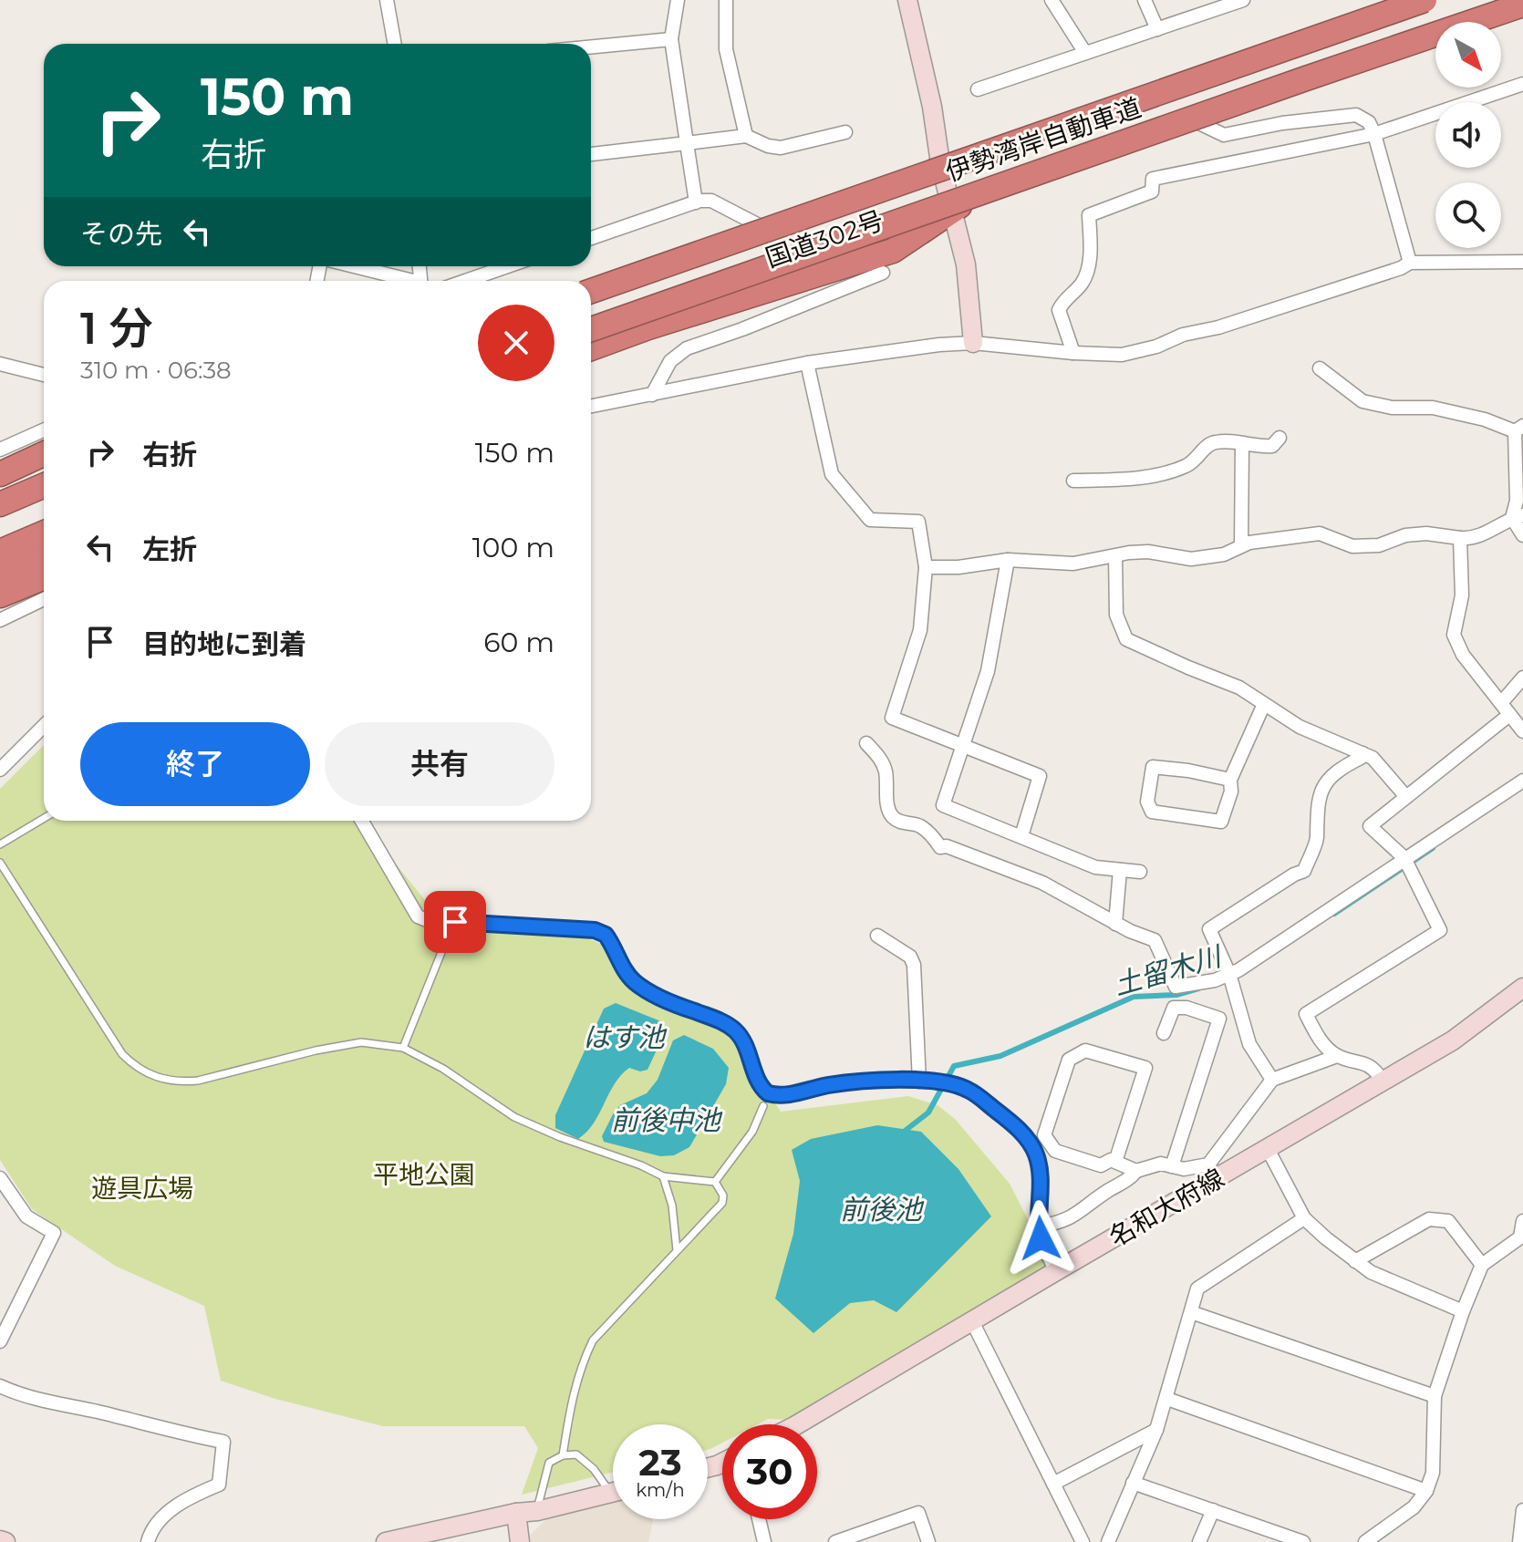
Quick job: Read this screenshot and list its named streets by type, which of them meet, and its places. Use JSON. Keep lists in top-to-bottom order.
{
  "streets": {
    "highway": ["伊勢湾岸自動車道", "国道302号"],
    "main road": ["名和大府線"]
  },
  "water": [
    "土留木川",
    "はす池",
    "前後中池",
    "前後池"
  ],
  "parks": ["平地公園", "遊具広場"],
  "north": "bottom right",
  "page": {
    "turn": ["150 m", "右折"],
    "then": "その先",
    "heading": ["1 分", "310 m · 06:38"],
    "list": [
      {
        "name": "右折",
        "value": "150 m"
      },
      {
        "name": "左折",
        "value": "100 m"
      },
      {
        "name": "目的地に到着",
        "value": "60 m"
      }
    ],
    "buttons": ["終了", "共有"],
    "speed": "23 km/h",
    "limit": "30"
  }
}
